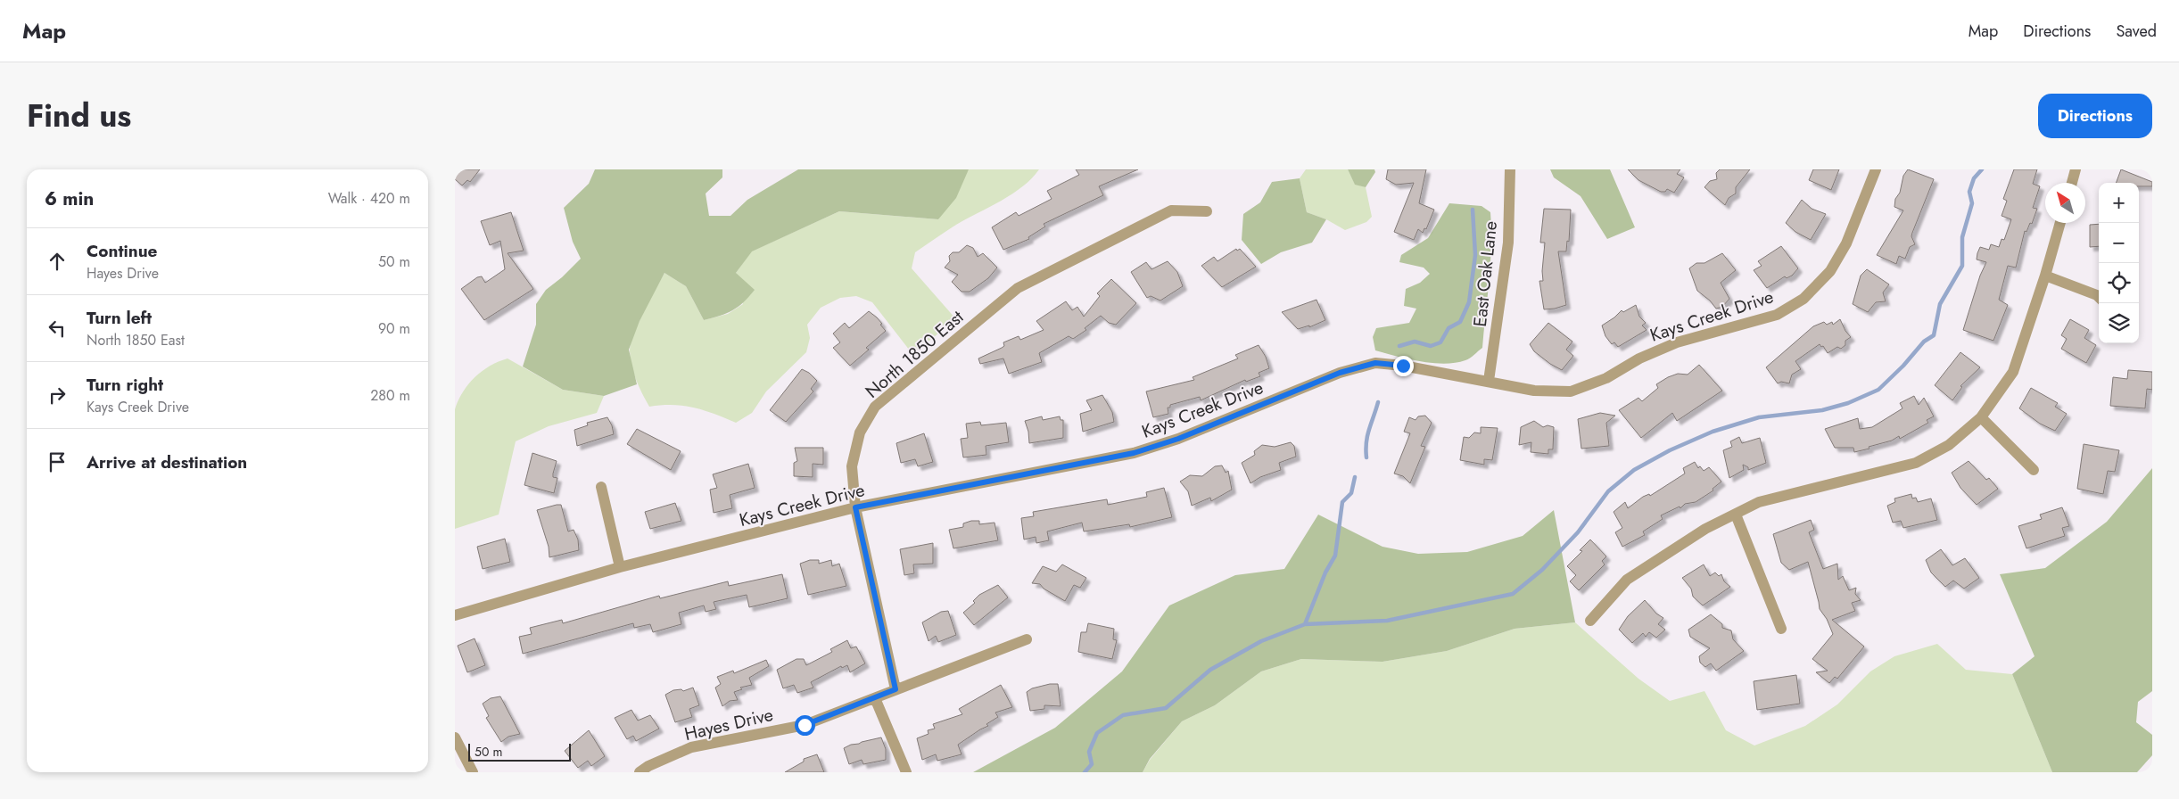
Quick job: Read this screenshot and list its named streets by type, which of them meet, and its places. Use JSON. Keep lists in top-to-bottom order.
{
  "streets": {
    "street": [
      "East Oak Lane",
      "Kays Creek Drive",
      "North 1850 East",
      "Hayes Drive"
    ]
  },
  "crossings": [
    ["East Oak Lane", "Kays Creek Drive"],
    ["Kays Creek Drive", "North 1850 East"],
    ["North 1850 East", "Hayes Drive"]
  ],
  "scale_bar": "50 m",
  "north": "top left",
  "page": {
    "header": "Map",
    "nav": ["Map", "Directions", "Saved"],
    "title": "Find us",
    "buttons": "Directions",
    "heading": ["6 min", "Walk · 420 m"],
    "map_buttons": ["+", "−"],
    "list": [
      ["Continue", "Hayes Drive", "50 m"],
      ["Turn left", "North 1850 East", "90 m"],
      ["Turn right", "Kays Creek Drive", "280 m"],
      "Arrive at destination"
    ],
    "scale": "50 m"
  }
}
